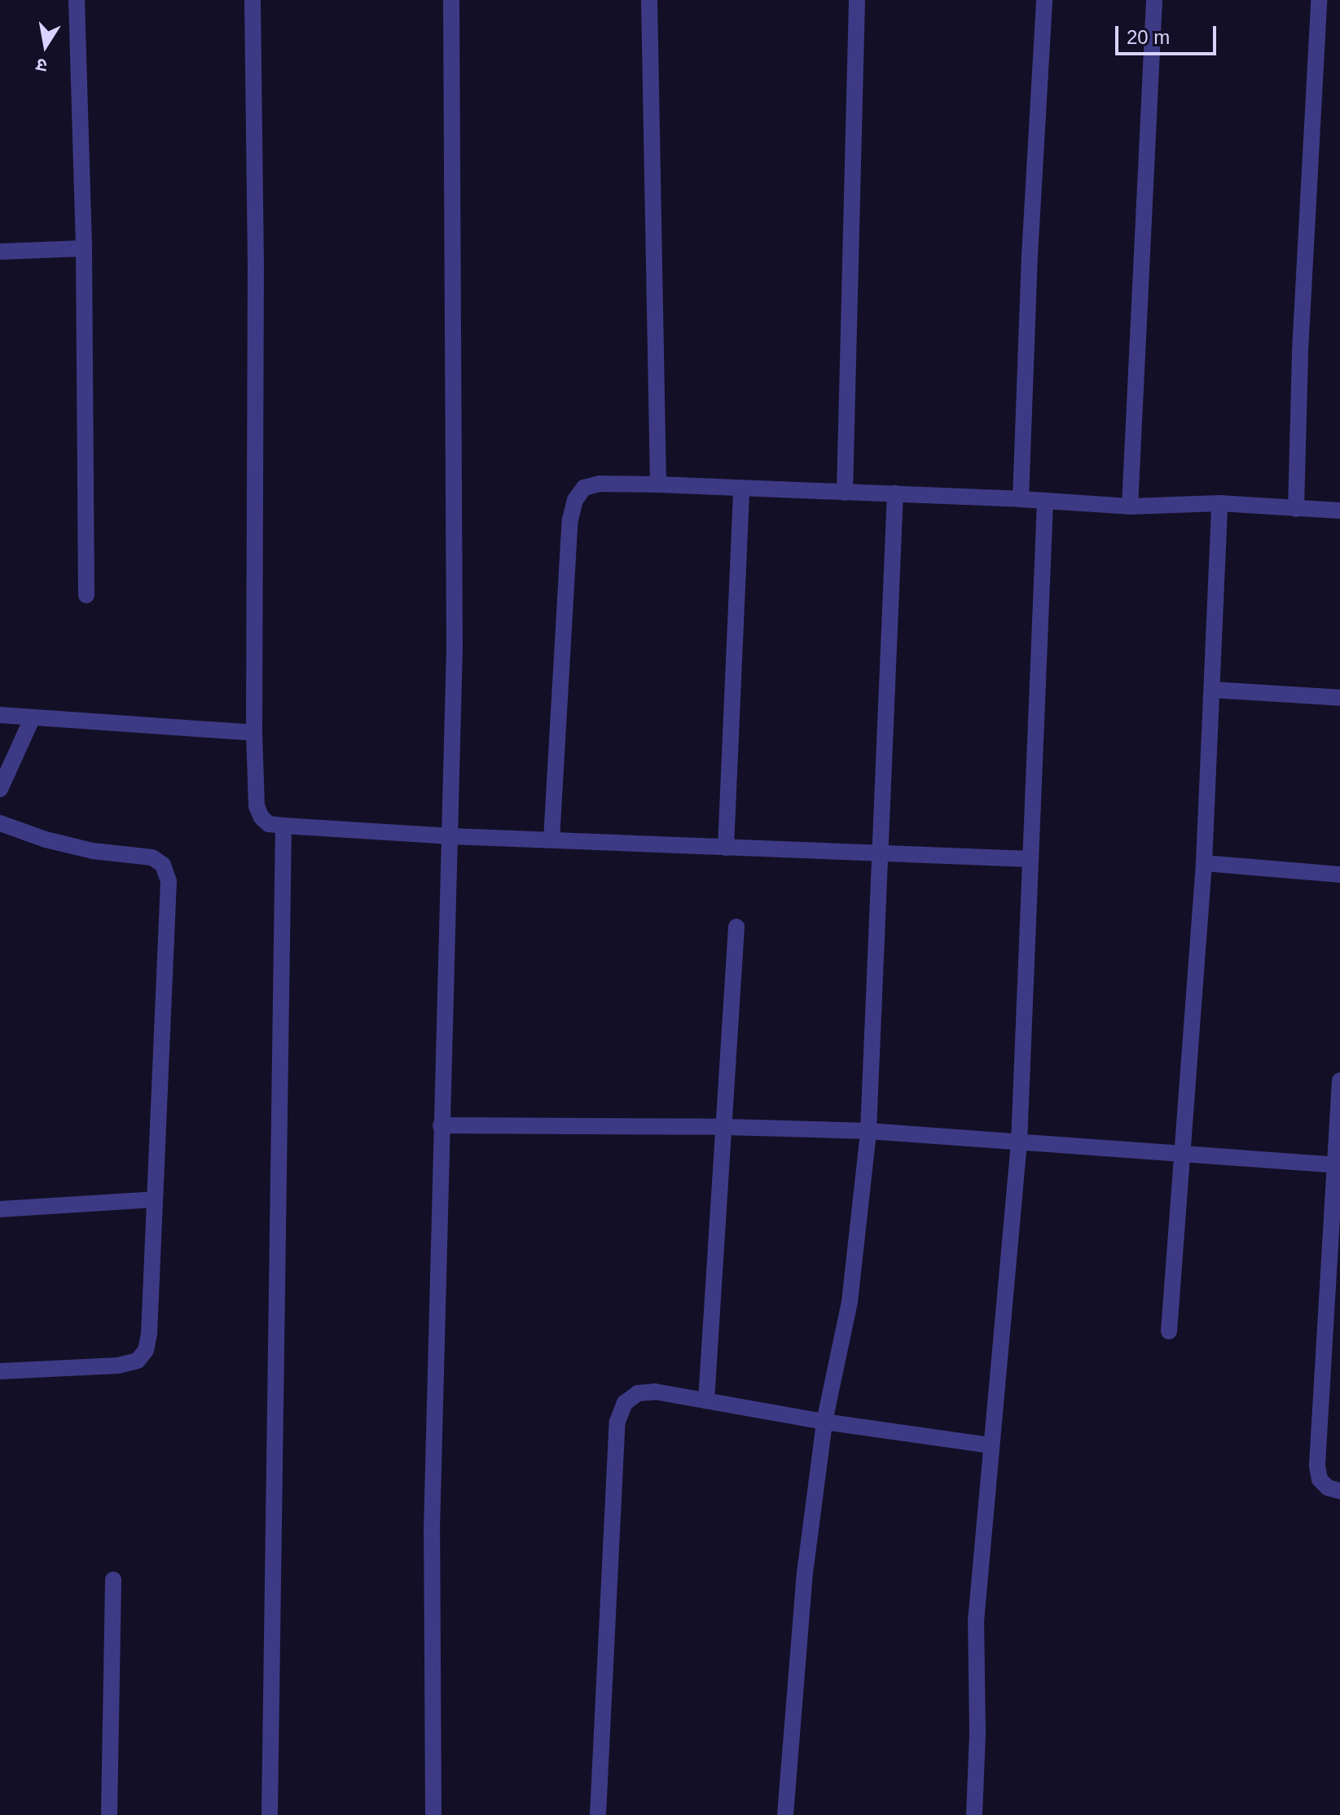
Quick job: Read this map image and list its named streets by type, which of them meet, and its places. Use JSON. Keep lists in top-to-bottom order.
{
  "scale_bar": "20 m",
  "north": "bottom"
}
